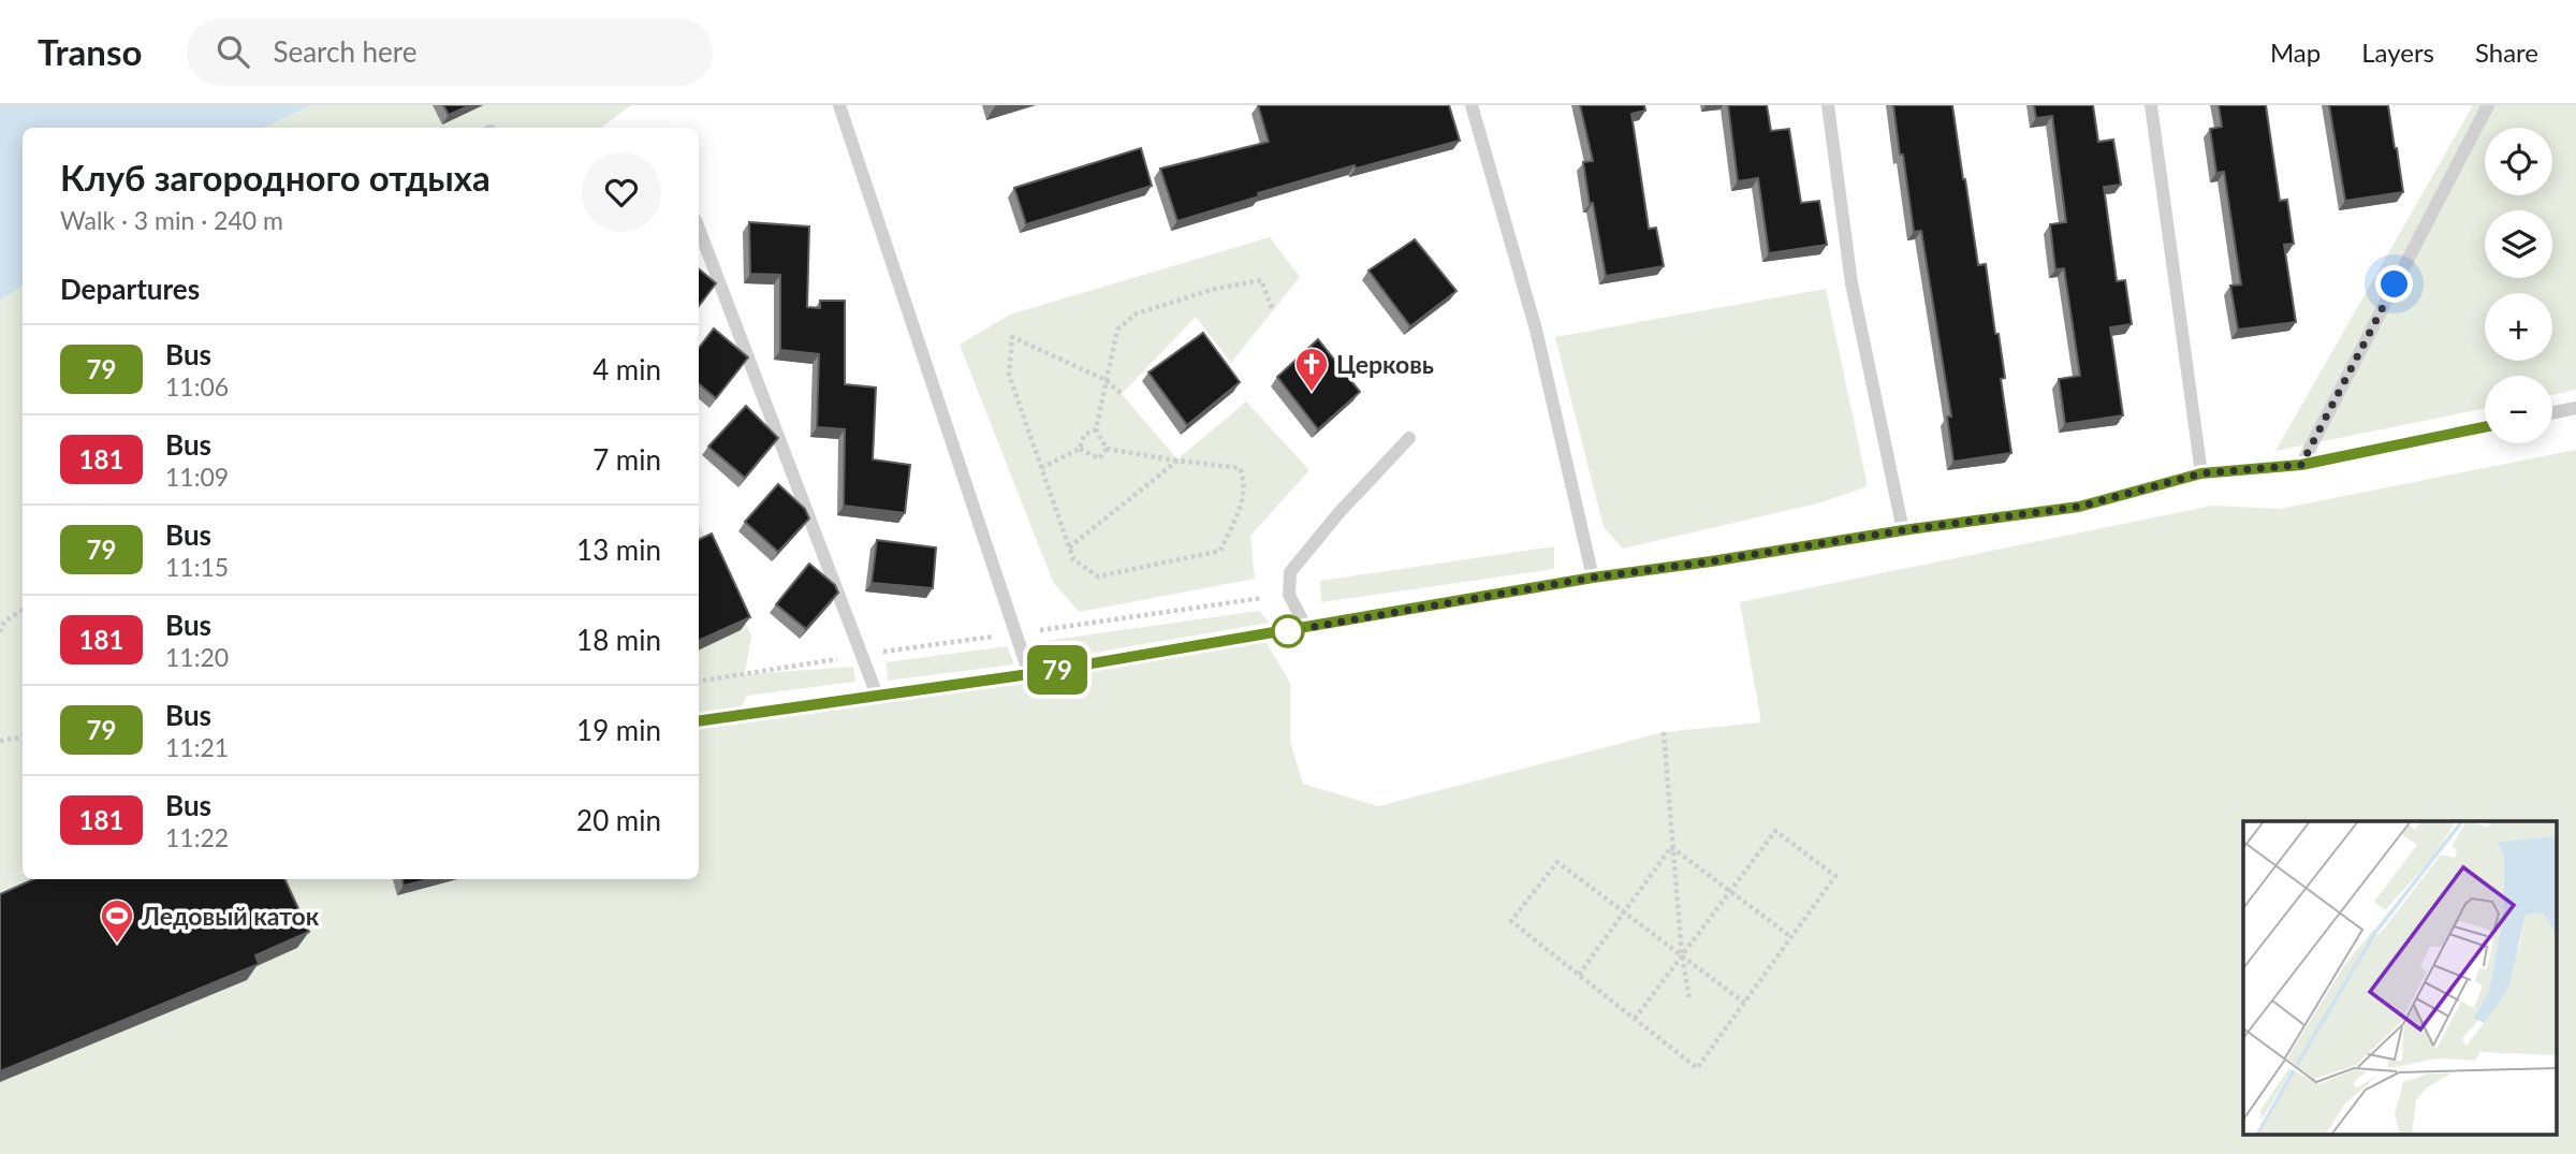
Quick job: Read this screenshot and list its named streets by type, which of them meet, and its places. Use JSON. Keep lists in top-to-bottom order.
{
  "places": {
    "church": ["Церковь"],
    "sports": ["Ледовый каток"]
  },
  "lines": ["bus line 79"],
  "page": {
    "header": "Transo",
    "search": "Search here",
    "nav": ["Map", "Layers", "Share"],
    "on_map": "79",
    "map_buttons": ["+", "−"],
    "heading": [
      ["Клуб загородного отдыха", "Walk · 3 min · 240 m"],
      "Departures"
    ],
    "list": [
      {
        "mark": "79",
        "name": "Bus",
        "note": "11:06",
        "value": "4 min"
      },
      {
        "mark": "181",
        "name": "Bus",
        "note": "11:09",
        "value": "7 min"
      },
      {
        "mark": "79",
        "name": "Bus",
        "note": "11:15",
        "value": "13 min"
      },
      {
        "mark": "181",
        "name": "Bus",
        "note": "11:20",
        "value": "18 min"
      },
      {
        "mark": "79",
        "name": "Bus",
        "note": "11:21",
        "value": "19 min"
      },
      {
        "mark": "181",
        "name": "Bus",
        "note": "11:22",
        "value": "20 min"
      }
    ]
  }
}
